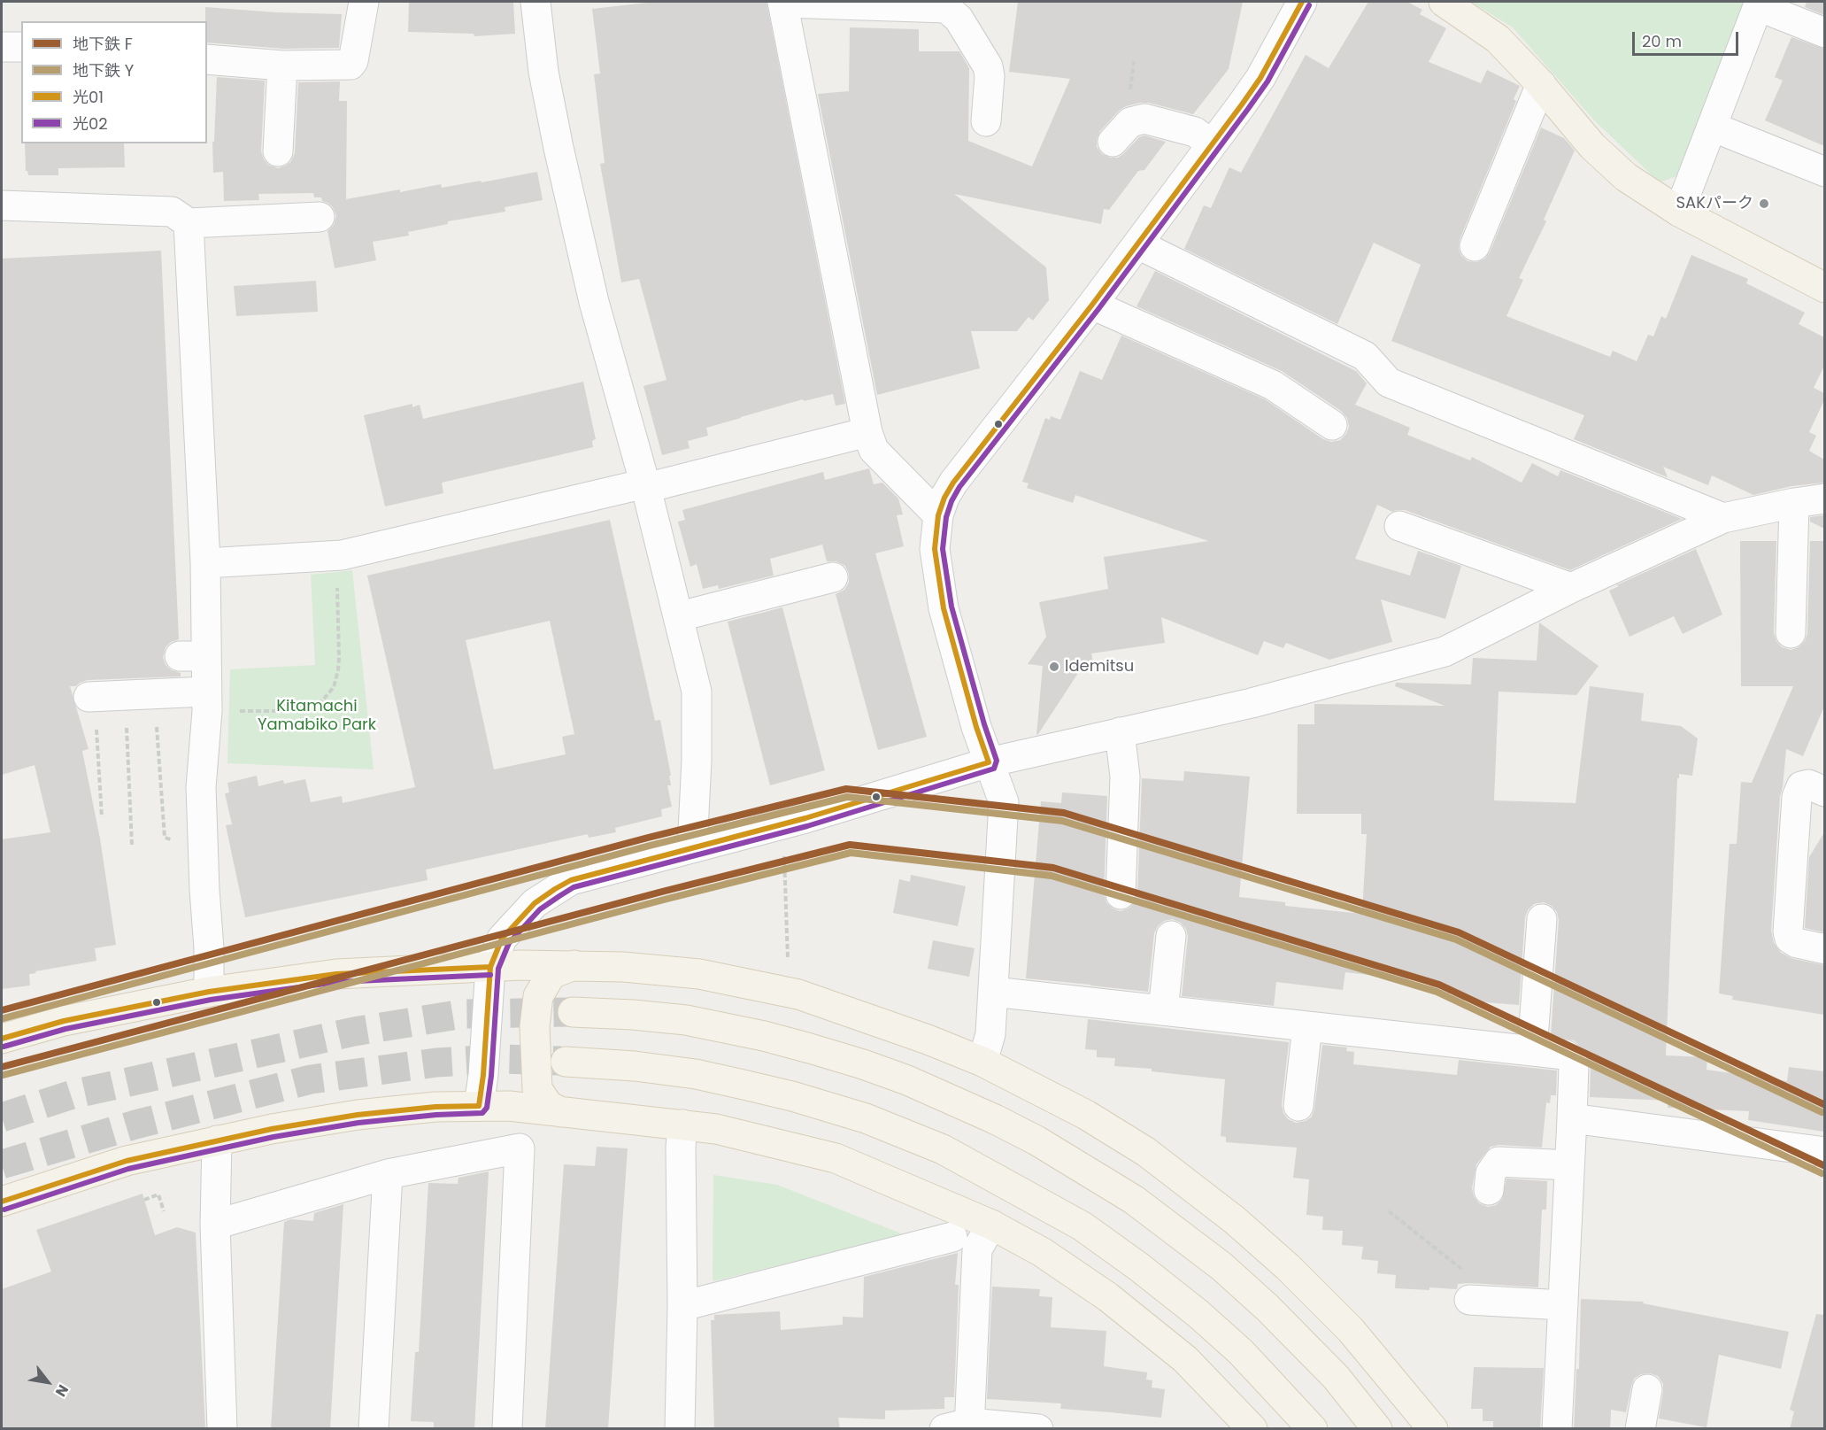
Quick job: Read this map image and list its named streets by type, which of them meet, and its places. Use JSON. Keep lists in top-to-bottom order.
{
  "parks": ["Kitamachi Yamabiko Park"],
  "places": ["SAKパーク", "Idemitsu"],
  "lines": [
    "transit line 光01",
    "transit line 光02",
    "metro line F",
    "metro line Y"
  ],
  "legend": [
    "地下鉄 F",
    "地下鉄 Y",
    "光01",
    "光02"
  ],
  "scale_bar": "20 m",
  "north": "bottom right"
}
